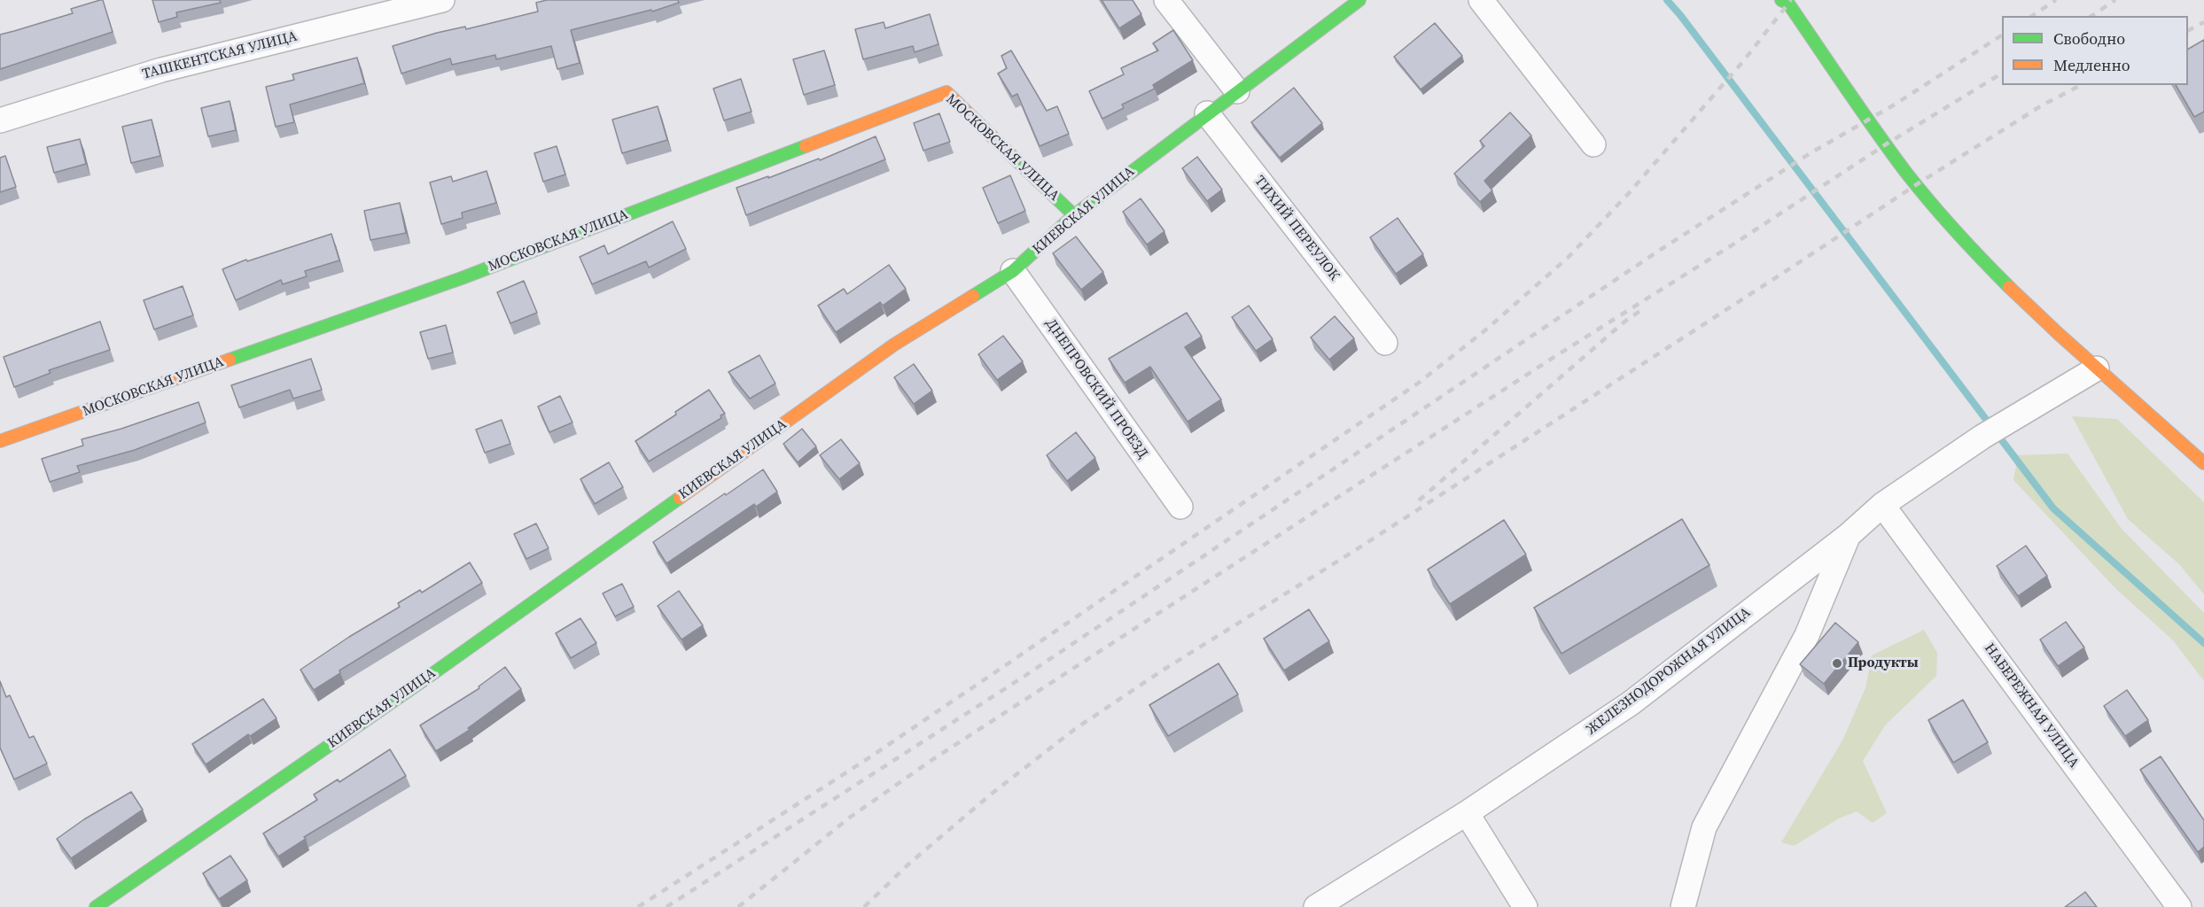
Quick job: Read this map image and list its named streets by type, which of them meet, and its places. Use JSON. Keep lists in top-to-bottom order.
{
  "streets": {
    "street": [
      "ТАШКЕНТСКАЯ УЛИЦА",
      "МОСКОВСКАЯ УЛИЦА",
      "КИЕВСКАЯ УЛИЦА",
      "ТИХИЙ ПЕРЕУЛОК",
      "ДНЕПРОВСКИЙ ПРОЕЗД",
      "ЖЕЛЕЗНОДОРОЖНАЯ УЛИЦА",
      "НАБЕРЕЖНАЯ УЛИЦА"
    ]
  },
  "crossings": [
    ["МОСКОВСКАЯ УЛИЦА", "КИЕВСКАЯ УЛИЦА"],
    ["КИЕВСКАЯ УЛИЦА", "ТИХИЙ ПЕРЕУЛОК"],
    ["КИЕВСКАЯ УЛИЦА", "ДНЕПРОВСКИЙ ПРОЕЗД"],
    ["ЖЕЛЕЗНОДОРОЖНАЯ УЛИЦА", "НАБЕРЕЖНАЯ УЛИЦА"]
  ],
  "places": ["Продукты"],
  "legend": ["Свободно", "Медленно"]
}
